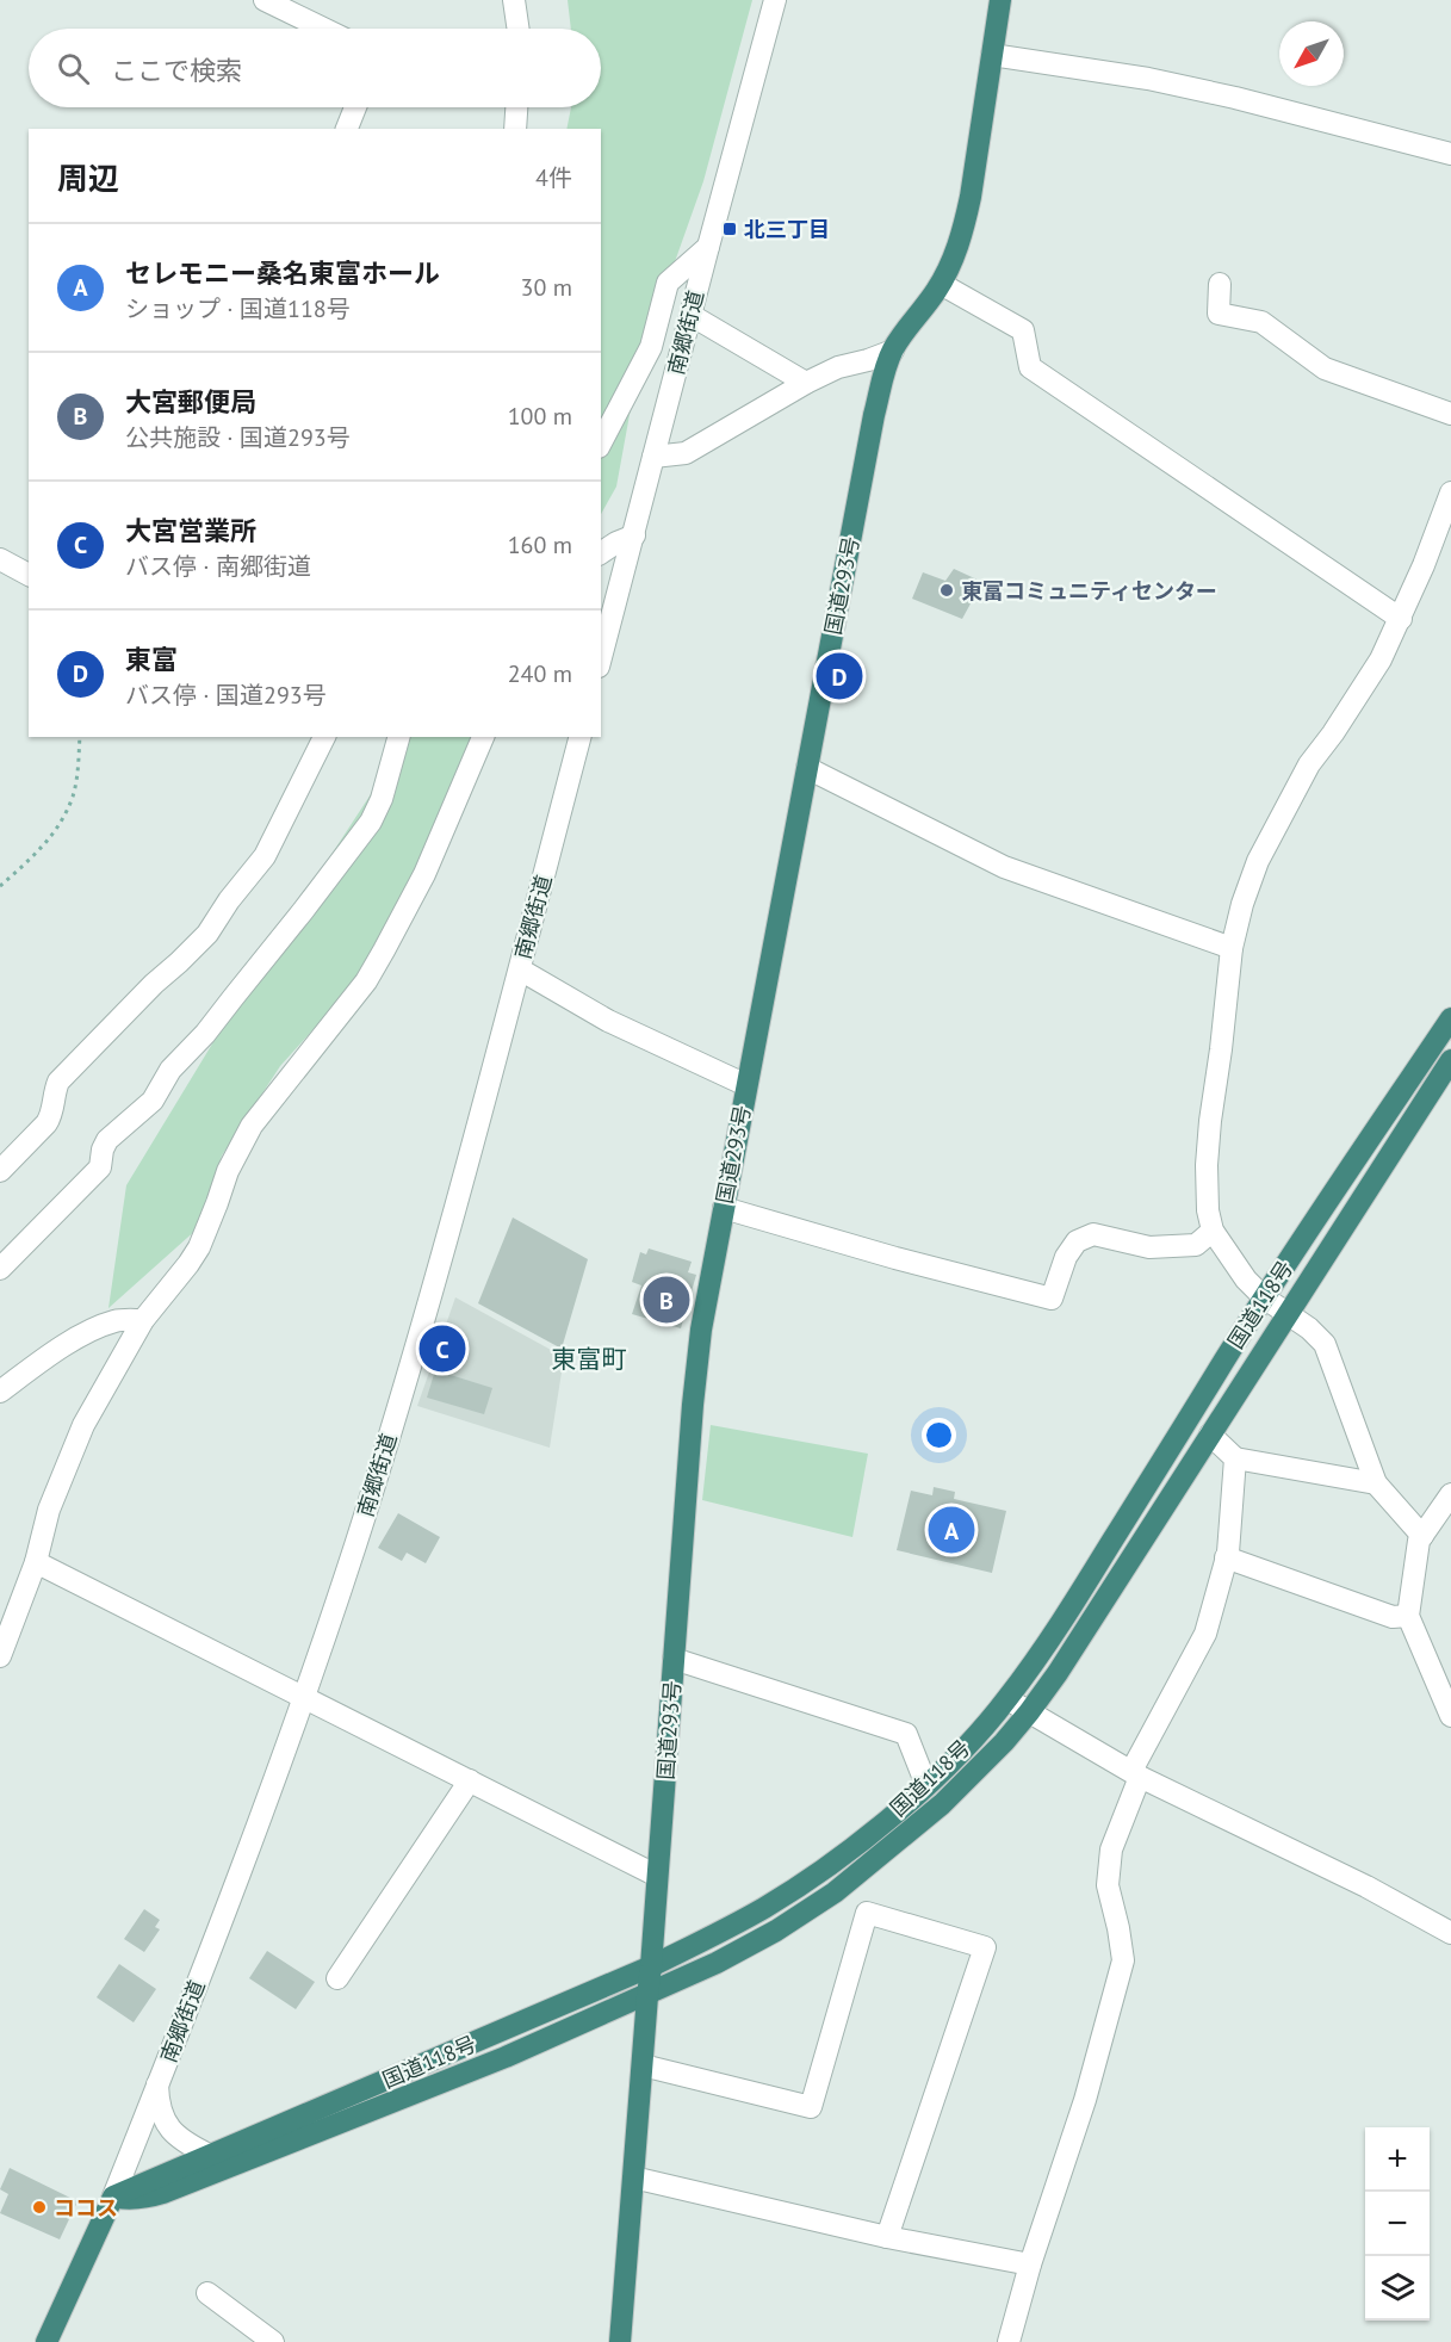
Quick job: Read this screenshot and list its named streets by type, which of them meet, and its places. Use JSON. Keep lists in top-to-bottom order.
{
  "streets": {
    "highway": ["国道293号", "国道118号"],
    "street": ["南郷街道"]
  },
  "crossings": [
    ["南郷街道", "国道118号"],
    ["国道293号", "国道118号"]
  ],
  "districts": ["東富町"],
  "places": {
    "transit": ["北三丁目"],
    "other": ["東富コミュニティセンター", "ココス"]
  },
  "north": "bottom left",
  "page": {
    "search": "ここで検索",
    "heading": ["周辺", "4件"],
    "list": [
      {
        "mark": "A",
        "name": "セレモニー桑名東富ホール",
        "note": "ショップ · 国道118号",
        "value": "30 m"
      },
      {
        "mark": "B",
        "name": "大宮郵便局",
        "note": "公共施設 · 国道293号",
        "value": "100 m"
      },
      {
        "mark": "C",
        "name": "大宮営業所",
        "note": "バス停 · 南郷街道",
        "value": "160 m"
      },
      {
        "mark": "D",
        "name": "東富",
        "note": "バス停 · 国道293号",
        "value": "240 m"
      }
    ],
    "pins": [
      "D",
      "B",
      "C",
      "A"
    ],
    "map_buttons": ["+", "−"]
  }
}
